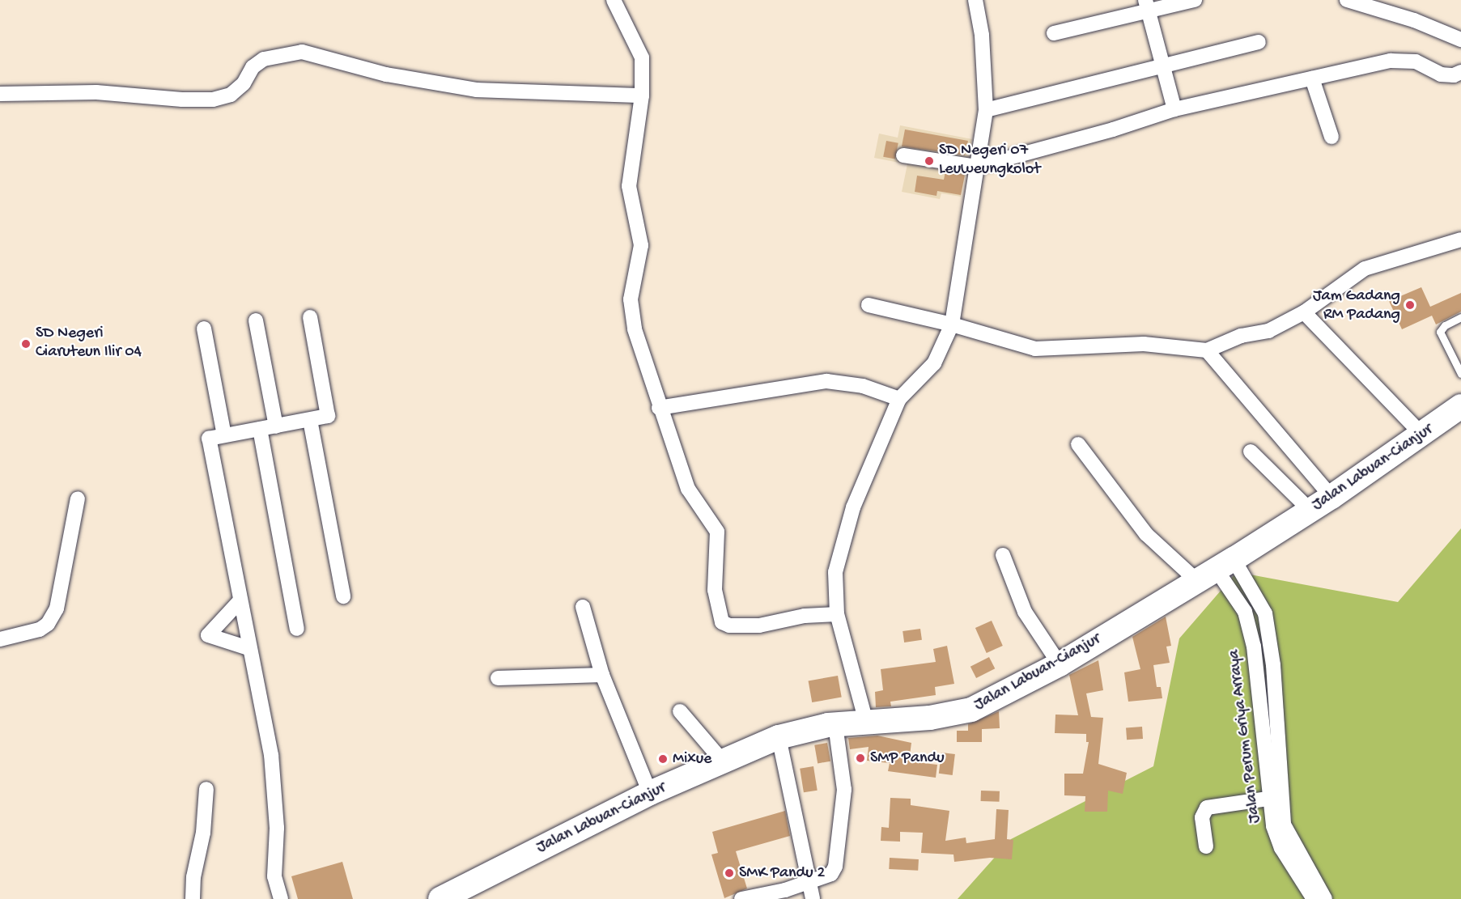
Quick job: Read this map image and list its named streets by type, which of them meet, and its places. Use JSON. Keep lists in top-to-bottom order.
{
  "streets": {
    "highway": ["Jalan Labuan-Cianjur"],
    "street": ["Jalan Perum Griya Arraya"]
  },
  "crossings": [
    ["Jalan Labuan-Cianjur", "Jalan Perum Griya Arraya"]
  ],
  "places": [
    "SD Negeri 07 Leuweungkolot",
    "Jam Gadang RM Padang",
    "SD Negeri Ciaruteun Ilir 04",
    "SMP Pandu",
    "Mixue",
    "SMK Pandu 2"
  ]
}
